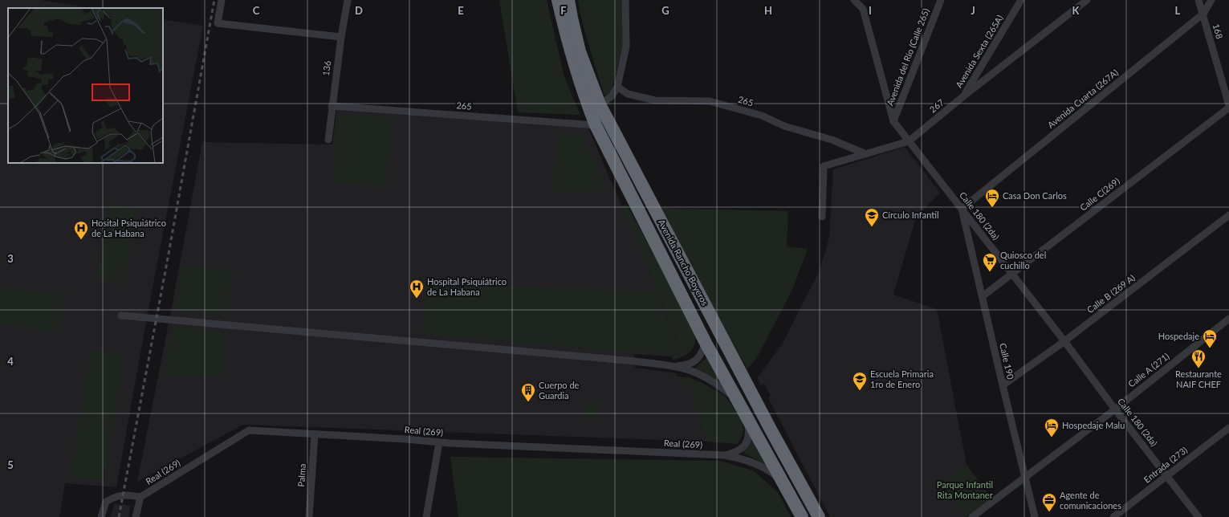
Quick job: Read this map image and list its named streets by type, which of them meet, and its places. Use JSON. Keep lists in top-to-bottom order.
{
  "streets": {
    "highway": ["Avenida Rancho Boyeros"],
    "street": [
      "168",
      "Avenida Sexta (265A)",
      "Avenida del Río (Calle 265)",
      "136",
      "Avenida Cuarta (267A)",
      "265",
      "267",
      "Calle C(269)",
      "Calle 180 (2da)",
      "Calle B (269 A)",
      "Calle 190",
      "Calle A (271)",
      "Real (269)",
      "Entrada (273)",
      "Palma"
    ]
  },
  "crossings": [
    ["168", "Avenida Cuarta (267A)"],
    ["Avenida Sexta (265A)", "267"],
    ["Avenida del Río (Calle 265)", "Calle 180 (2da)"],
    ["136", "265"],
    ["Avenida Cuarta (267A)", "Calle 180 (2da)"],
    ["Avenida Cuarta (267A)", "Calle 190"],
    ["265", "267"],
    ["265", "Avenida Rancho Boyeros"],
    ["267", "Calle 180 (2da)"],
    ["Calle C(269)", "Calle 180 (2da)"],
    ["Calle C(269)", "Calle 190"],
    ["Calle 180 (2da)", "Calle B (269 A)"],
    ["Calle 180 (2da)", "Calle 190"],
    ["Calle 180 (2da)", "Calle A (271)"],
    ["Calle 180 (2da)", "Entrada (273)"],
    ["Avenida Rancho Boyeros", "Real (269)"],
    ["Calle B (269 A)", "Calle 190"],
    ["Calle 190", "Calle A (271)"],
    ["Real (269)", "Palma"]
  ],
  "parks": ["Parque Infantil Rita Montaner"],
  "places": {
    "hotel": ["Casa Don Carlos", "Hospedaje", "Hospedaje Malu"],
    "school or university": ["Círculo Infantil", "Escuela Primaria 1ro de Enero"],
    "hospital": ["Hosital Psiquiátrico de La Habana", "Hospital Psiquiátrico de La Habana"],
    "supermarket": ["Quiosco del cuchillo"],
    "restaurant": ["Restaurante NAIF CHEF"],
    "building": ["Cuerpo de Guardia"],
    "office": ["Agente de comunicaciones"]
  },
  "grid": {
    "columns": [
      "C",
      "D",
      "E",
      "F",
      "G",
      "H",
      "I",
      "J",
      "K",
      "L"
    ],
    "rows": ["3", "4", "5"]
  }
}
